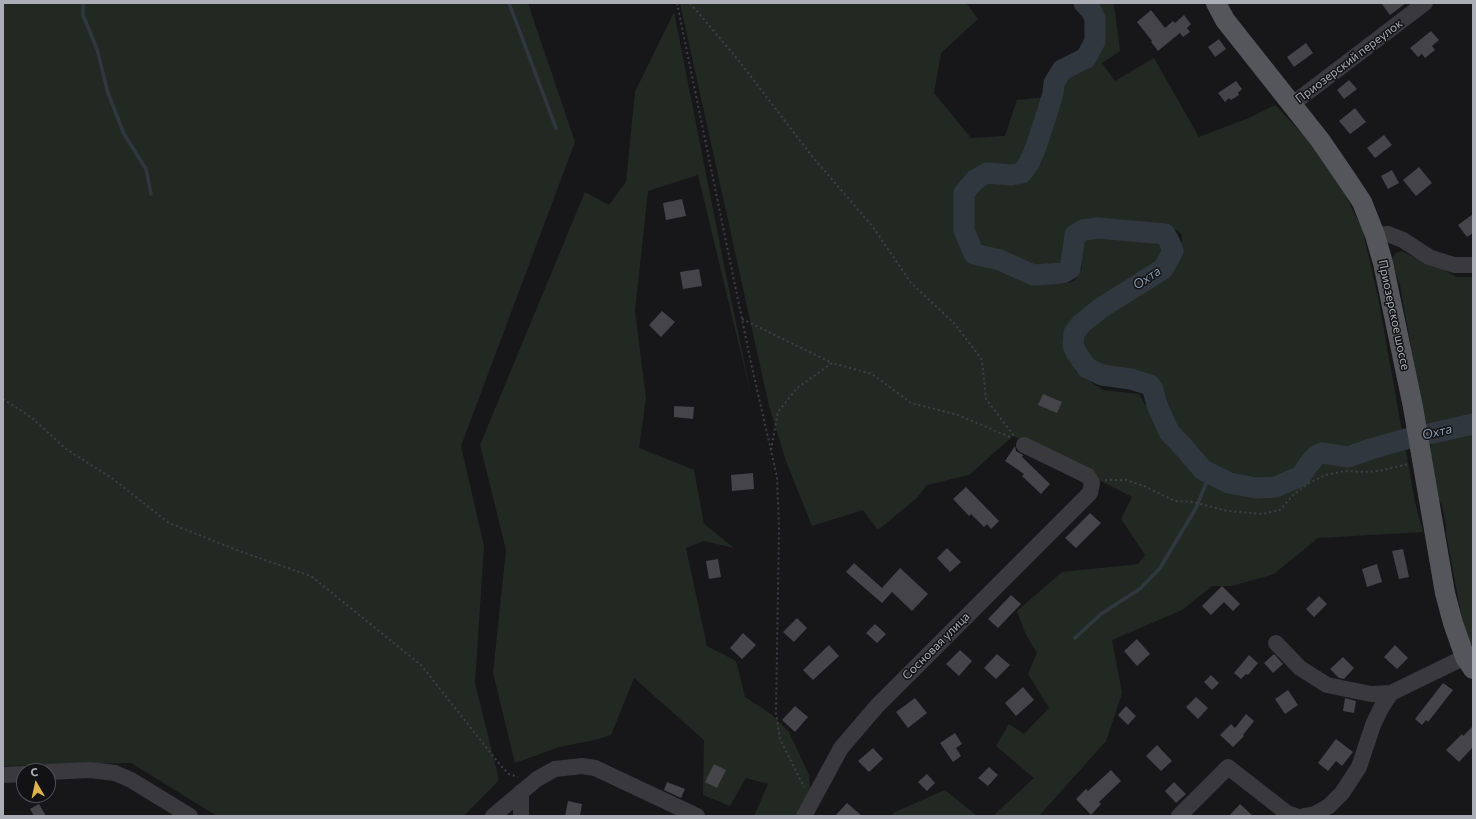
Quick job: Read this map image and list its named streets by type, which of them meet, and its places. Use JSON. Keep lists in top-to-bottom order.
{
  "streets": {
    "main road": ["Приозерское шоссе"],
    "street": ["Приозерский переулок", "Сосновая улица"]
  },
  "crossings": [
    ["Приозерский переулок", "Приозерское шоссе"]
  ],
  "water": ["Охта"],
  "north": "top"
}
